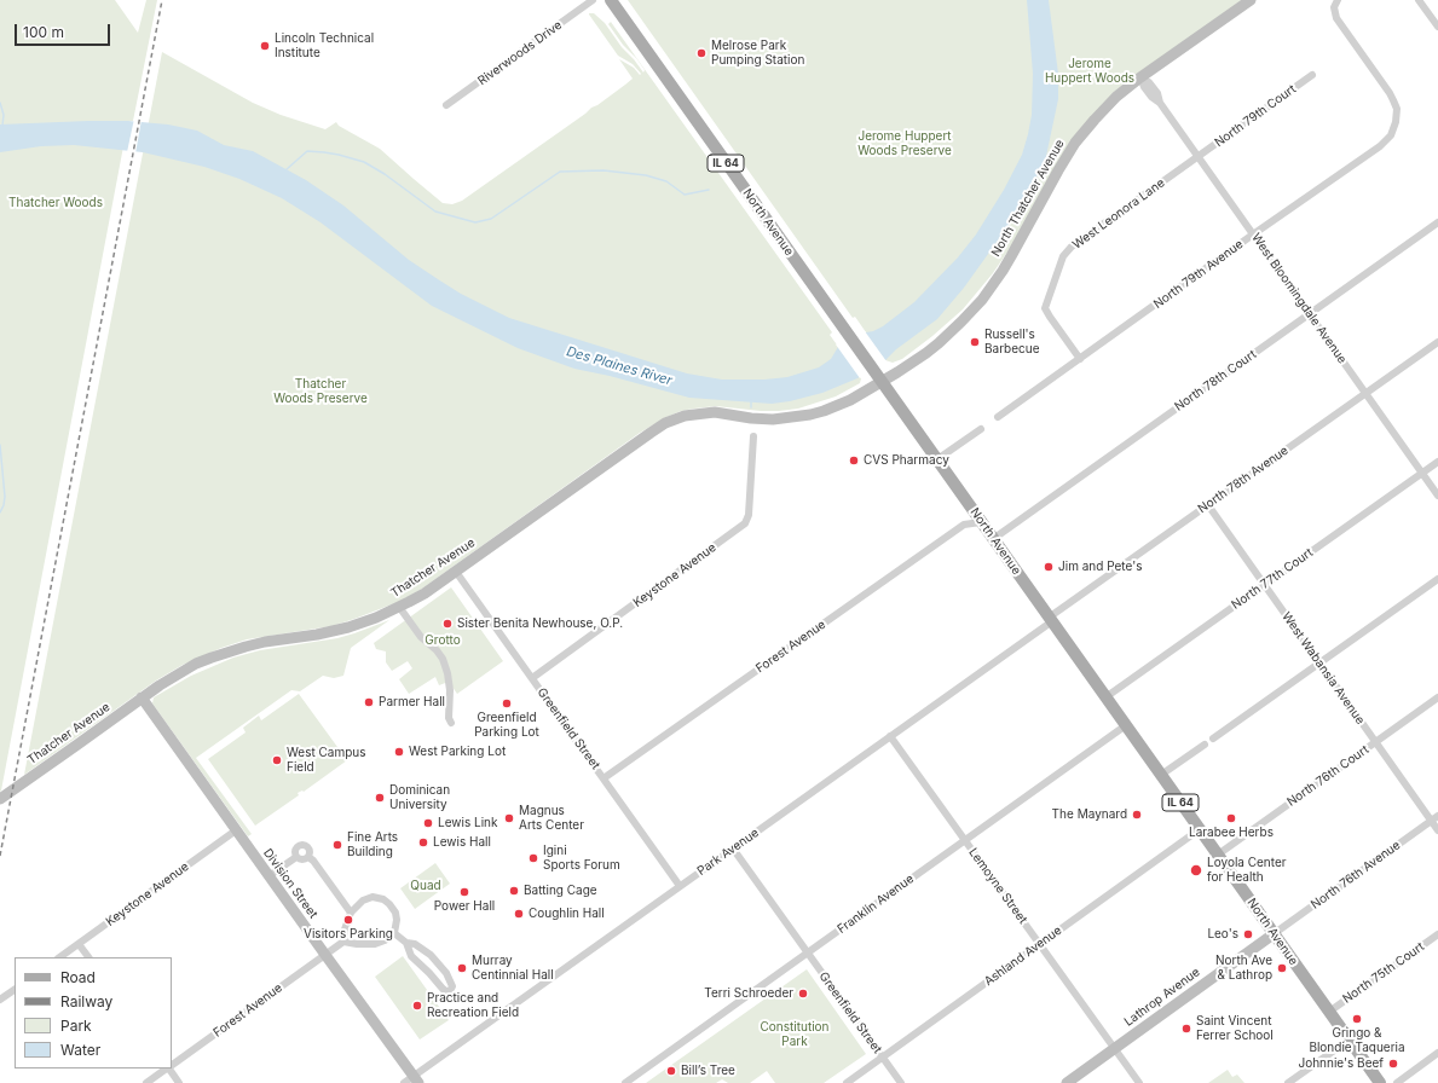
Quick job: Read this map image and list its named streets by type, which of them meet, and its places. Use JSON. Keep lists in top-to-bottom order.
{
  "streets": {
    "main road": ["IL 64", "North Avenue"],
    "street": [
      "Riverwoods Drive",
      "North 79th Court",
      "North Thatcher Avenue",
      "West Leonora Lane",
      "North 79th Avenue",
      "West Bloomingdale Avenue",
      "North 78th Court",
      "North 78th Avenue",
      "Thatcher Avenue",
      "Keystone Avenue",
      "North 77th Court",
      "Forest Avenue",
      "West Wabansia Avenue",
      "Greenfield Street",
      "North 76th Court",
      "Park Avenue",
      "North 76th Avenue",
      "Division Street",
      "Lemoyne Street",
      "Franklin Avenue",
      "Ashland Avenue",
      "North 75th Court",
      "Lathrop Avenue"
    ]
  },
  "crossings": [
    ["North 79th Court", "West Leonora Lane"],
    ["North 79th Court", "West Bloomingdale Avenue"],
    ["North Thatcher Avenue", "North Avenue"],
    ["North Thatcher Avenue", "West Bloomingdale Avenue"],
    ["North Thatcher Avenue", "Thatcher Avenue"],
    ["West Leonora Lane", "North 79th Avenue"],
    ["West Leonora Lane", "West Bloomingdale Avenue"],
    ["North Avenue", "North 78th Court"],
    ["North Avenue", "North 78th Avenue"],
    ["North Avenue", "Thatcher Avenue"],
    ["North Avenue", "North 77th Court"],
    ["North Avenue", "Forest Avenue"],
    ["North Avenue", "North 76th Court"],
    ["North Avenue", "Park Avenue"],
    ["North Avenue", "North 76th Avenue"],
    ["North Avenue", "Franklin Avenue"],
    ["North Avenue", "Ashland Avenue"],
    ["North Avenue", "North 75th Court"],
    ["North Avenue", "Lathrop Avenue"],
    ["North 79th Avenue", "West Bloomingdale Avenue"],
    ["West Bloomingdale Avenue", "North 78th Court"],
    ["West Bloomingdale Avenue", "North 78th Avenue"],
    ["West Bloomingdale Avenue", "North 77th Court"],
    ["North 78th Avenue", "West Wabansia Avenue"],
    ["North 78th Avenue", "Park Avenue"],
    ["Thatcher Avenue", "Greenfield Street"],
    ["Thatcher Avenue", "Division Street"],
    ["Keystone Avenue", "Greenfield Street"],
    ["Keystone Avenue", "Division Street"],
    ["North 77th Court", "West Wabansia Avenue"],
    ["Forest Avenue", "Greenfield Street"],
    ["Forest Avenue", "Division Street"],
    ["West Wabansia Avenue", "North 76th Court"],
    ["West Wabansia Avenue", "North 76th Avenue"],
    ["Greenfield Street", "Park Avenue"],
    ["Greenfield Street", "Franklin Avenue"],
    ["Greenfield Street", "Ashland Avenue"],
    ["Park Avenue", "Division Street"],
    ["Park Avenue", "Lemoyne Street"],
    ["North 76th Avenue", "Lathrop Avenue"],
    ["Lemoyne Street", "Franklin Avenue"],
    ["Lemoyne Street", "Ashland Avenue"],
    ["Lemoyne Street", "Lathrop Avenue"]
  ],
  "water": ["Des Plaines River"],
  "parks": [
    "Jerome Huppert Woods",
    "Jerome Huppert Woods Preserve",
    "Thatcher Woods",
    "Thatcher Woods Preserve",
    "Grotto",
    "Quad",
    "Constitution Park"
  ],
  "places": [
    "Lincoln Technical Institute",
    "Melrose Park Pumping Station",
    "Russell's Barbecue",
    "CVS Pharmacy",
    "Jim and Pete's",
    "Sister Benita Newhouse, O.P.",
    "Parmer Hall",
    "Greenfield Parking Lot",
    "West Parking Lot",
    "West Campus Field",
    "Dominican University",
    "The Maynard",
    "Magnus Arts Center",
    "Larabee Herbs",
    "Lewis Link",
    "Lewis Hall",
    "Fine Arts Building",
    "Igini Sports Forum",
    "Loyola Center for Health",
    "Batting Cage",
    "Power Hall",
    "Coughlin Hall",
    "Visitors Parking",
    "Leo's",
    "Murray Centinnial Hall",
    "North Ave & Lathrop",
    "Terri Schroeder",
    "Practice and Recreation Field",
    "Gringo & Blondie Taqueria",
    "Saint Vincent Ferrer School",
    "Johnnie's Beef",
    "Bill’s Tree"
  ],
  "legend": [
    "Road",
    "Railway",
    "Park",
    "Water"
  ],
  "scale_bar": "100 m"
}
